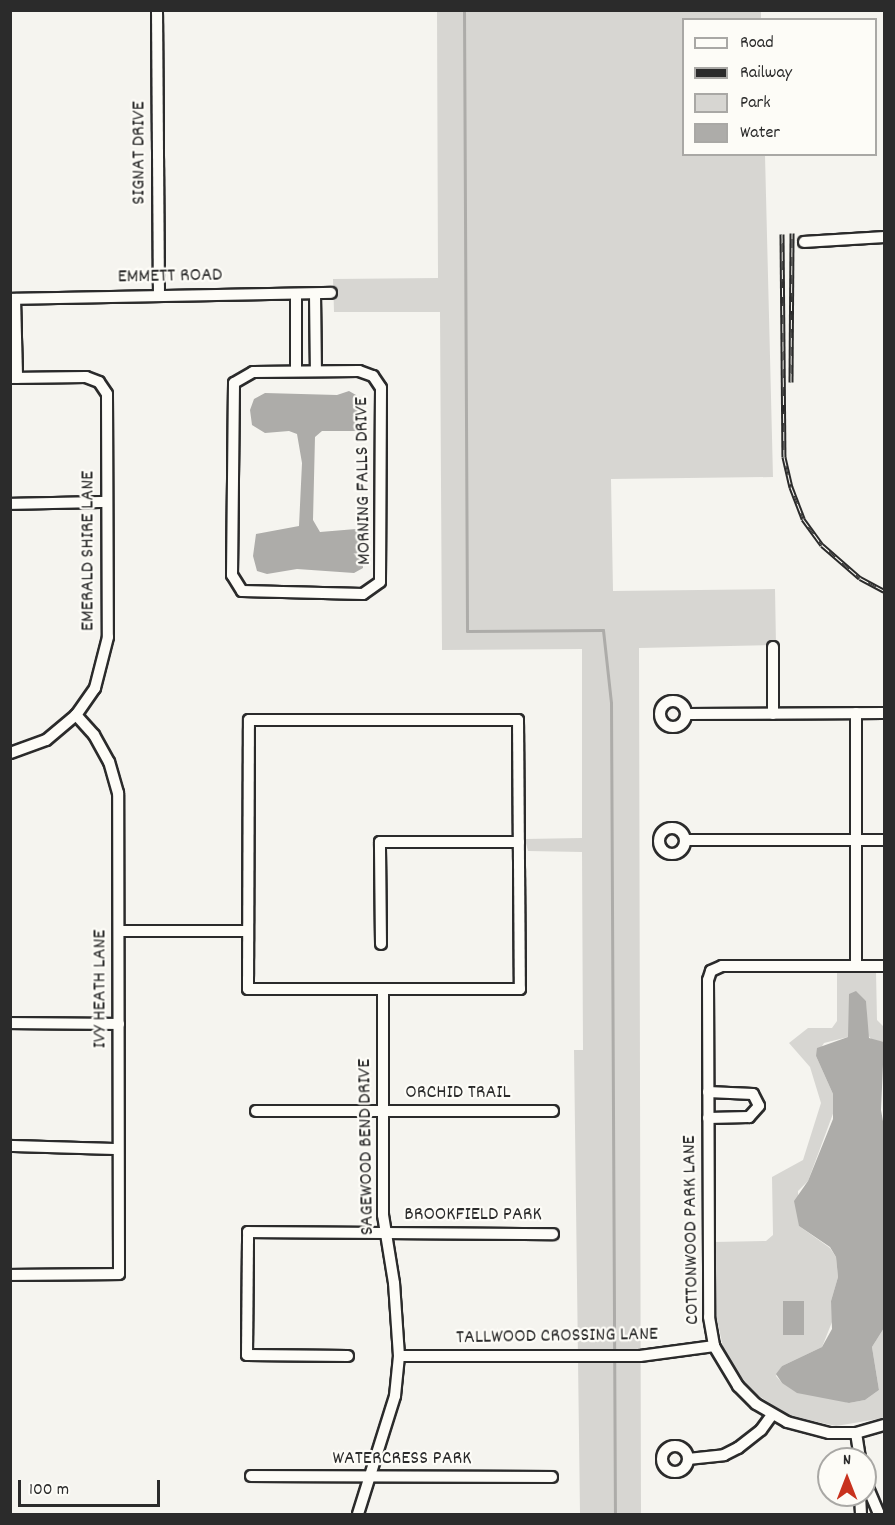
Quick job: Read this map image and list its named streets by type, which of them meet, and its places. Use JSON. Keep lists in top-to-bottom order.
{
  "streets": {
    "street": [
      "SIGNAT DRIVE",
      "EMMETT ROAD",
      "MORNING FALLS DRIVE",
      "EMERALD SHIRE LANE",
      "IVY HEATH LANE",
      "ORCHID TRAIL",
      "SAGEWOOD BEND DRIVE",
      "BROOKFIELD PARK",
      "COTTONWOOD PARK LANE",
      "TALLWOOD CROSSING LANE",
      "WATERCRESS PARK"
    ]
  },
  "crossings": [
    ["SIGNAT DRIVE", "EMMETT ROAD"],
    ["EMERALD SHIRE LANE", "IVY HEATH LANE"],
    ["ORCHID TRAIL", "SAGEWOOD BEND DRIVE"],
    ["SAGEWOOD BEND DRIVE", "BROOKFIELD PARK"],
    ["SAGEWOOD BEND DRIVE", "TALLWOOD CROSSING LANE"],
    ["SAGEWOOD BEND DRIVE", "WATERCRESS PARK"],
    ["COTTONWOOD PARK LANE", "TALLWOOD CROSSING LANE"]
  ],
  "legend": [
    "Road",
    "Railway",
    "Park",
    "Water"
  ],
  "scale_bar": "100 m",
  "north": "top"
}
